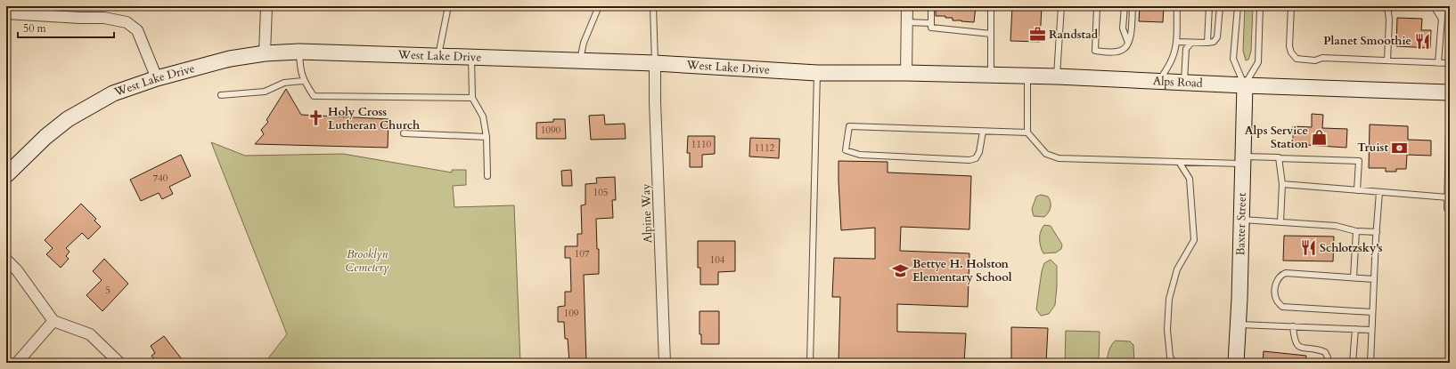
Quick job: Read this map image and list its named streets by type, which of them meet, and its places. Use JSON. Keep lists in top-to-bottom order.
{
  "streets": {
    "main road": ["West Lake Drive", "Alps Road", "Baxter Street"],
    "street": ["Alpine Way"]
  },
  "crossings": [
    ["West Lake Drive", "Alps Road"],
    ["West Lake Drive", "Alpine Way"],
    ["Alps Road", "Baxter Street"]
  ],
  "parks": ["Brooklyn Cemetery"],
  "places": {
    "office": ["Randstad"],
    "restaurant": ["Planet Smoothie", "Schlotzsky's"],
    "church": ["Holy Cross Lutheran Church"],
    "shop": ["Alps Service Station"],
    "bank": ["Truist"],
    "school or university": ["Bettye H. Holston Elementary School"]
  },
  "house_numbers": [
    "1090",
    "1110",
    "1112",
    "740",
    "105",
    "107",
    "104",
    "5",
    "109"
  ],
  "scale_bar": "50 m"
}
